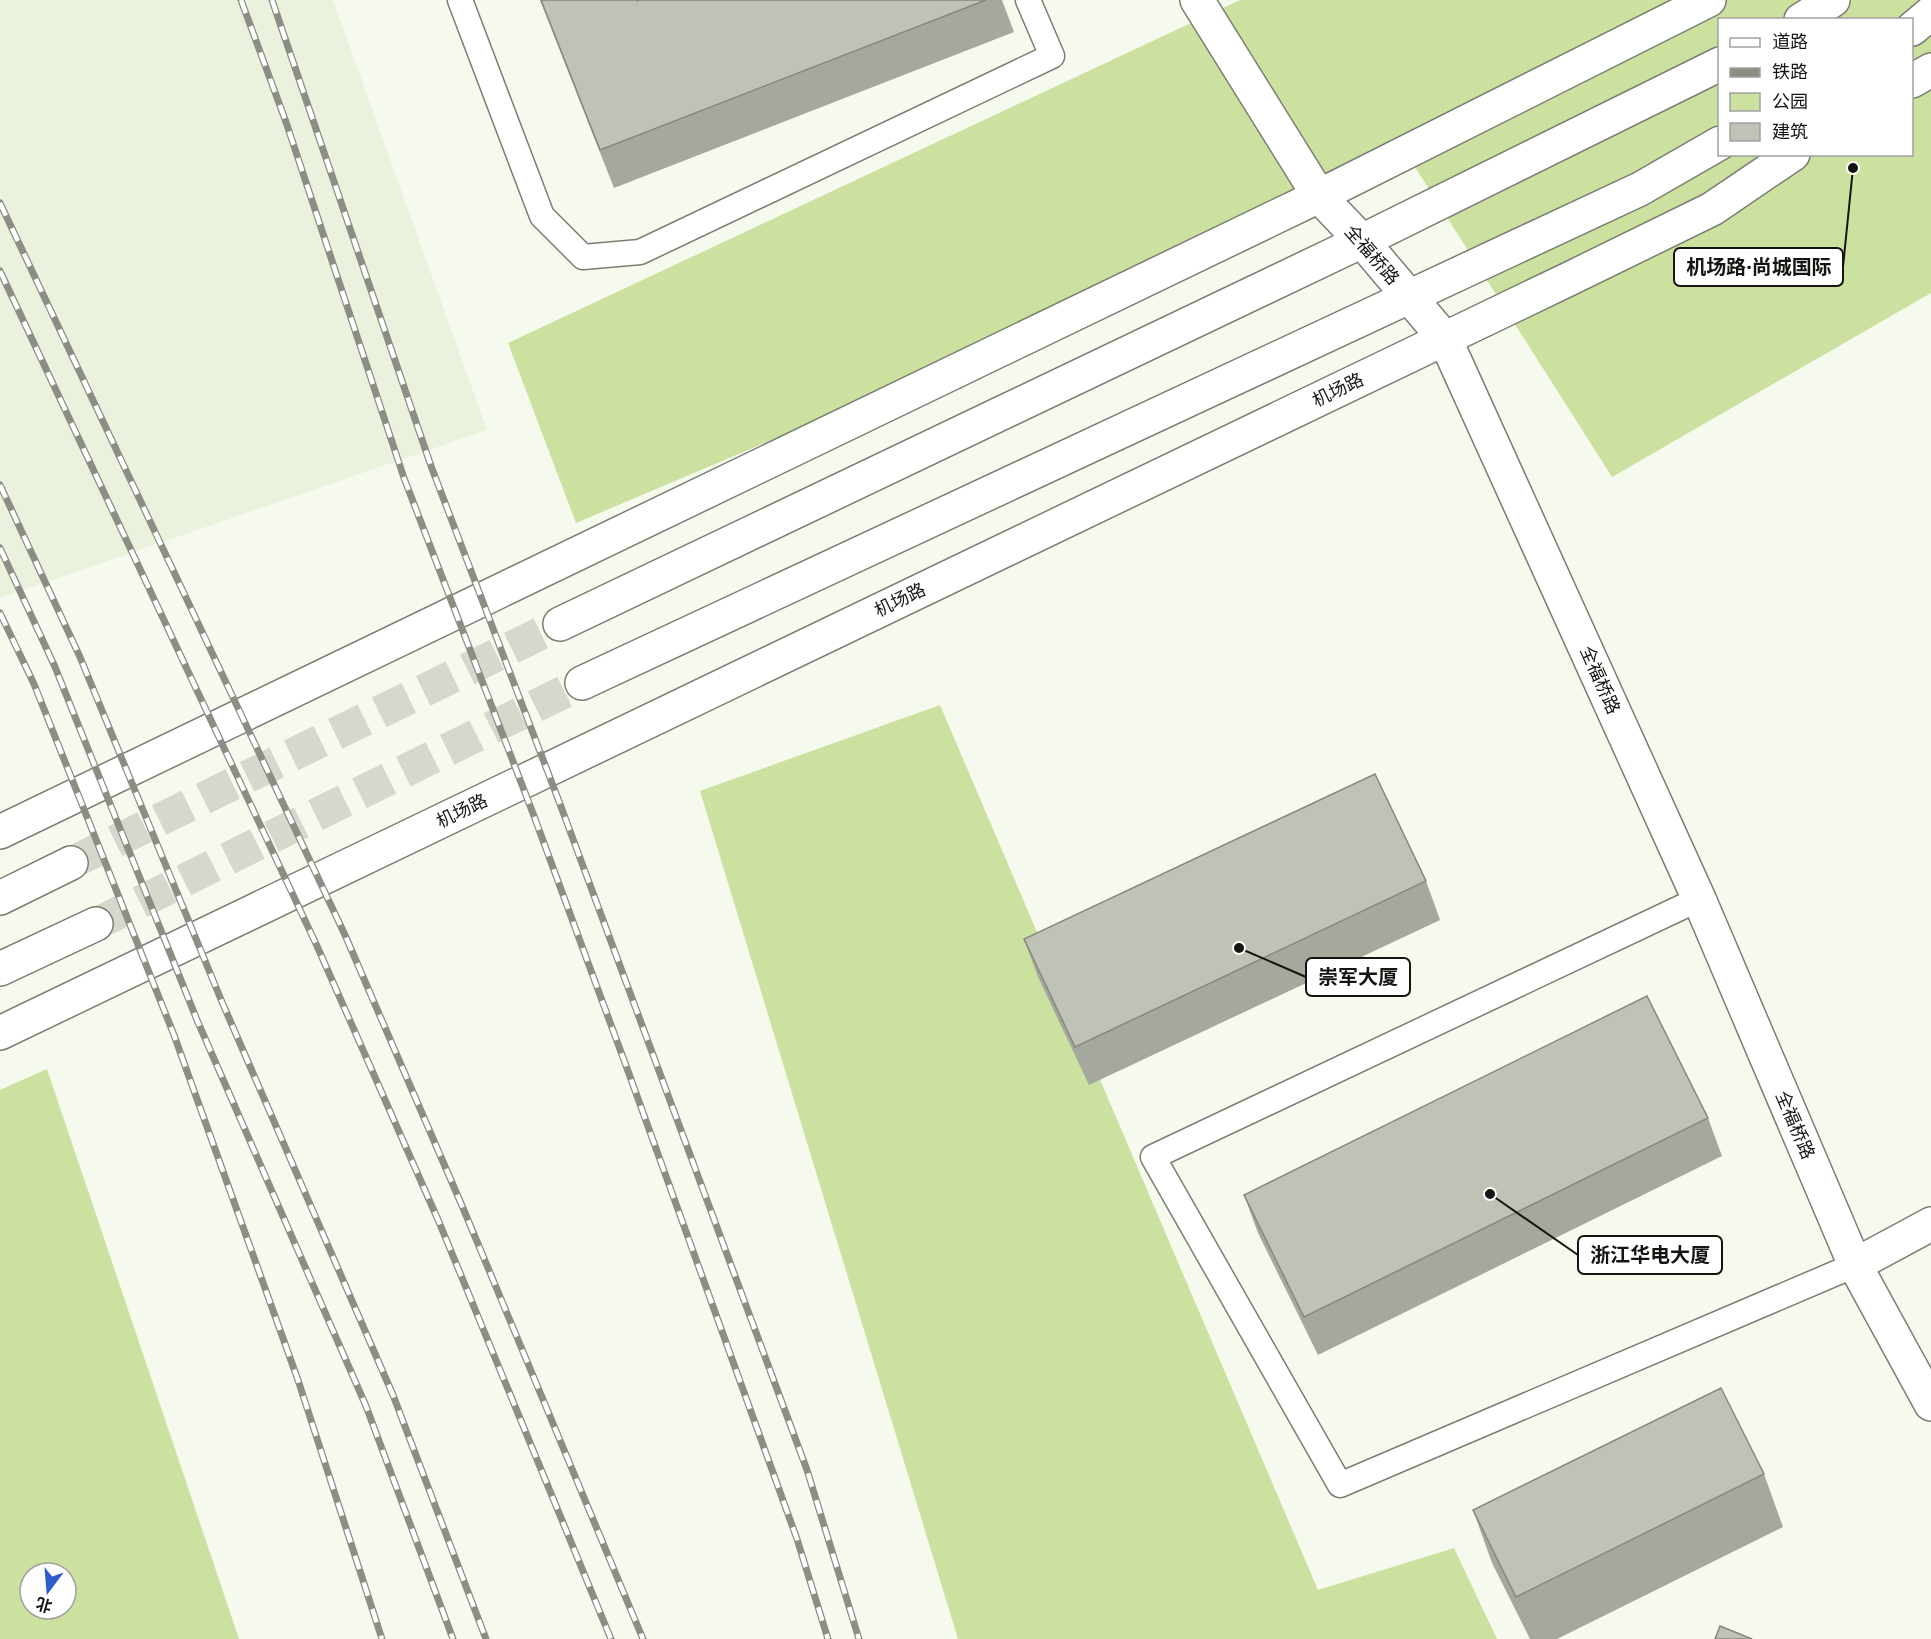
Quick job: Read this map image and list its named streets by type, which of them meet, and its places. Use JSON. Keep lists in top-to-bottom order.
{
  "streets": {
    "main road": ["全福桥路", "机场路"]
  },
  "crossings": [
    ["全福桥路", "机场路"]
  ],
  "places": ["机场路·尚城国际", "崇军大厦", "浙江华电大厦"],
  "legend": [
    "道路",
    "铁路",
    "公园",
    "建筑"
  ],
  "north": "bottom"
}
